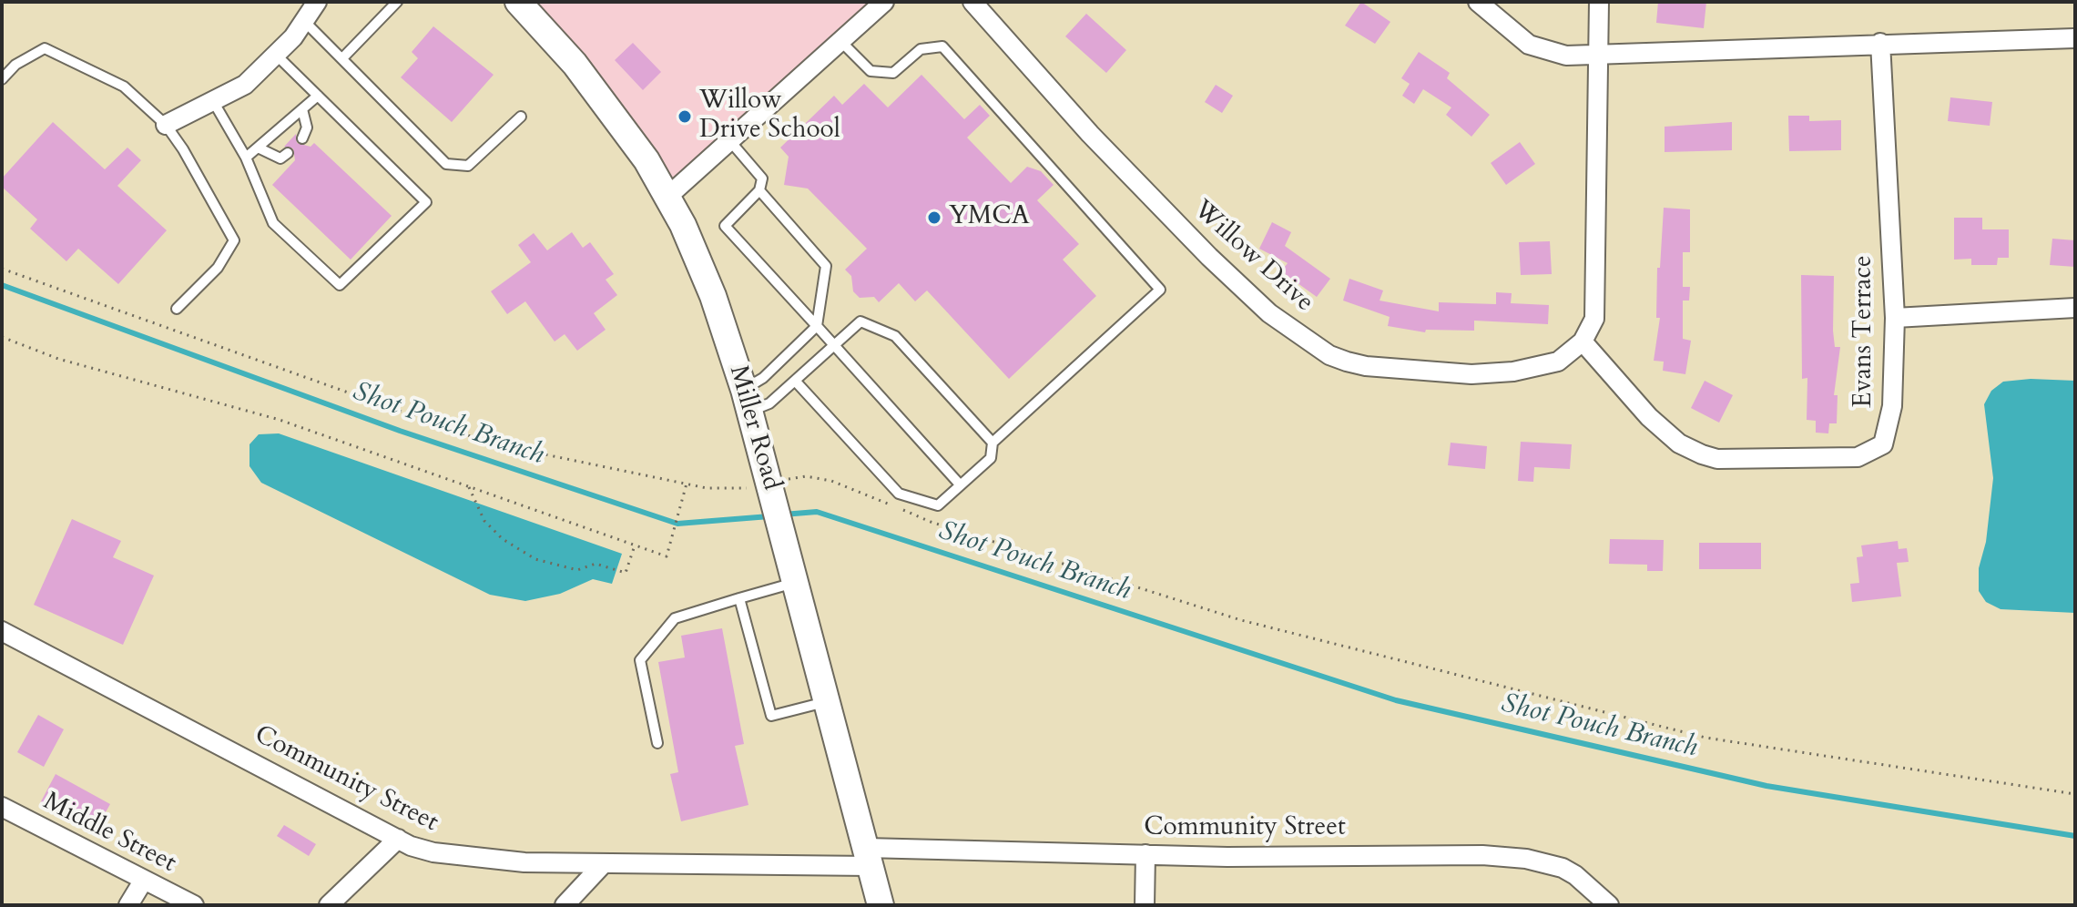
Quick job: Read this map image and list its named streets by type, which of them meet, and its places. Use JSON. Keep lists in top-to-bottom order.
{
  "streets": {
    "main road": ["Miller Road"],
    "street": [
      "Willow Drive",
      "Evans Terrace",
      "Community Street",
      "Middle Street"
    ]
  },
  "crossings": [
    ["Willow Drive", "Evans Terrace"],
    ["Miller Road", "Community Street"]
  ],
  "water": ["Shot Pouch Branch"],
  "places": ["Willow Drive School", "YMCA"]
}
